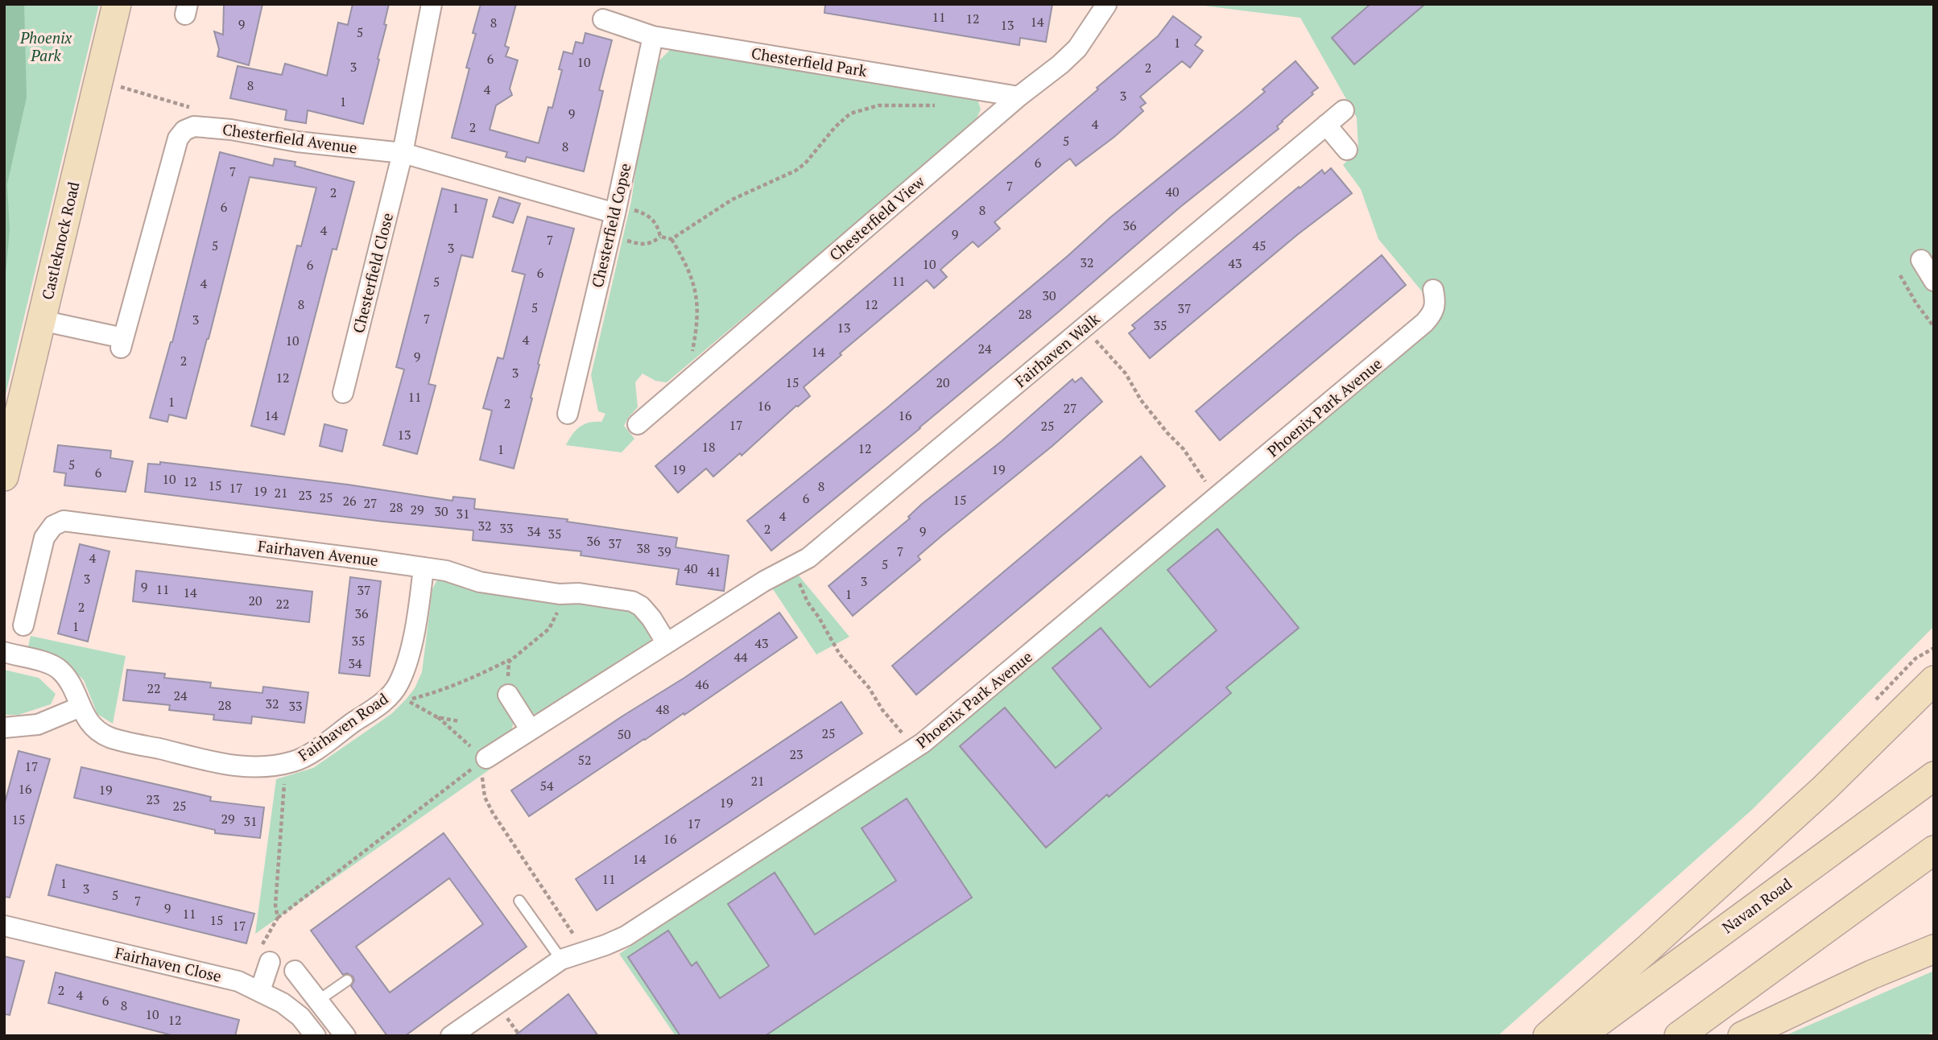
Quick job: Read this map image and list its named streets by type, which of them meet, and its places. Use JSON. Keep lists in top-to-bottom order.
{
  "streets": {
    "main road": ["Castleknock Road", "Navan Road"],
    "street": [
      "Chesterfield Park",
      "Chesterfield Avenue",
      "Chesterfield View",
      "Chesterfield Copse",
      "Chesterfield Close",
      "Fairhaven Walk",
      "Phoenix Park Avenue",
      "Fairhaven Avenue",
      "Fairhaven Road",
      "Fairhaven Close"
    ]
  },
  "crossings": [
    ["Chesterfield Park", "Chesterfield View"],
    ["Chesterfield Park", "Chesterfield Copse"],
    ["Chesterfield Avenue", "Chesterfield Copse"],
    ["Chesterfield Avenue", "Castleknock Road"],
    ["Chesterfield Avenue", "Chesterfield Close"],
    ["Fairhaven Walk", "Fairhaven Avenue"],
    ["Fairhaven Avenue", "Fairhaven Road"]
  ],
  "parks": ["Phoenix Park"],
  "house_numbers": [
    "11",
    "12",
    "14",
    "8",
    "9",
    "13",
    "5",
    "1",
    "6",
    "10",
    "3",
    "2",
    "8",
    "4",
    "3",
    "1",
    "9",
    "4",
    "2",
    "5",
    "8",
    "6",
    "7",
    "7",
    "40",
    "2",
    "6",
    "1",
    "8",
    "36",
    "4",
    "9",
    "7",
    "5",
    "45",
    "3",
    "32",
    "43",
    "10",
    "6",
    "6",
    "11",
    "5",
    "4",
    "30",
    "8",
    "12",
    "5",
    "37",
    "28",
    "7",
    "3",
    "35",
    "13",
    "4",
    "10",
    "24",
    "14",
    "9",
    "2",
    "3",
    "12",
    "15",
    "20",
    "11",
    "1",
    "2",
    "16",
    "27",
    "14",
    "16",
    "17",
    "25",
    "13",
    "18",
    "12",
    "1",
    "5",
    "19",
    "19",
    "6",
    "10",
    "12",
    "15",
    "8",
    "17",
    "19",
    "21",
    "23",
    "25",
    "6",
    "15",
    "26",
    "27",
    "28",
    "29",
    "30",
    "31",
    "4",
    "32",
    "33",
    "2",
    "34",
    "9",
    "35",
    "36",
    "37",
    "38",
    "39",
    "7",
    "4",
    "5",
    "40",
    "41",
    "3",
    "3",
    "9",
    "11",
    "37",
    "14",
    "1",
    "20",
    "22",
    "2",
    "36",
    "1",
    "35",
    "43",
    "44",
    "34",
    "46",
    "22",
    "24",
    "32",
    "28",
    "33",
    "48",
    "25",
    "50",
    "23",
    "52",
    "17",
    "21",
    "54",
    "16",
    "19",
    "23",
    "19",
    "25",
    "29",
    "15",
    "31",
    "17",
    "16",
    "14",
    "11",
    "1",
    "3",
    "5",
    "7",
    "9",
    "11",
    "15",
    "17",
    "2",
    "4",
    "6",
    "8",
    "10",
    "12"
  ]
}
